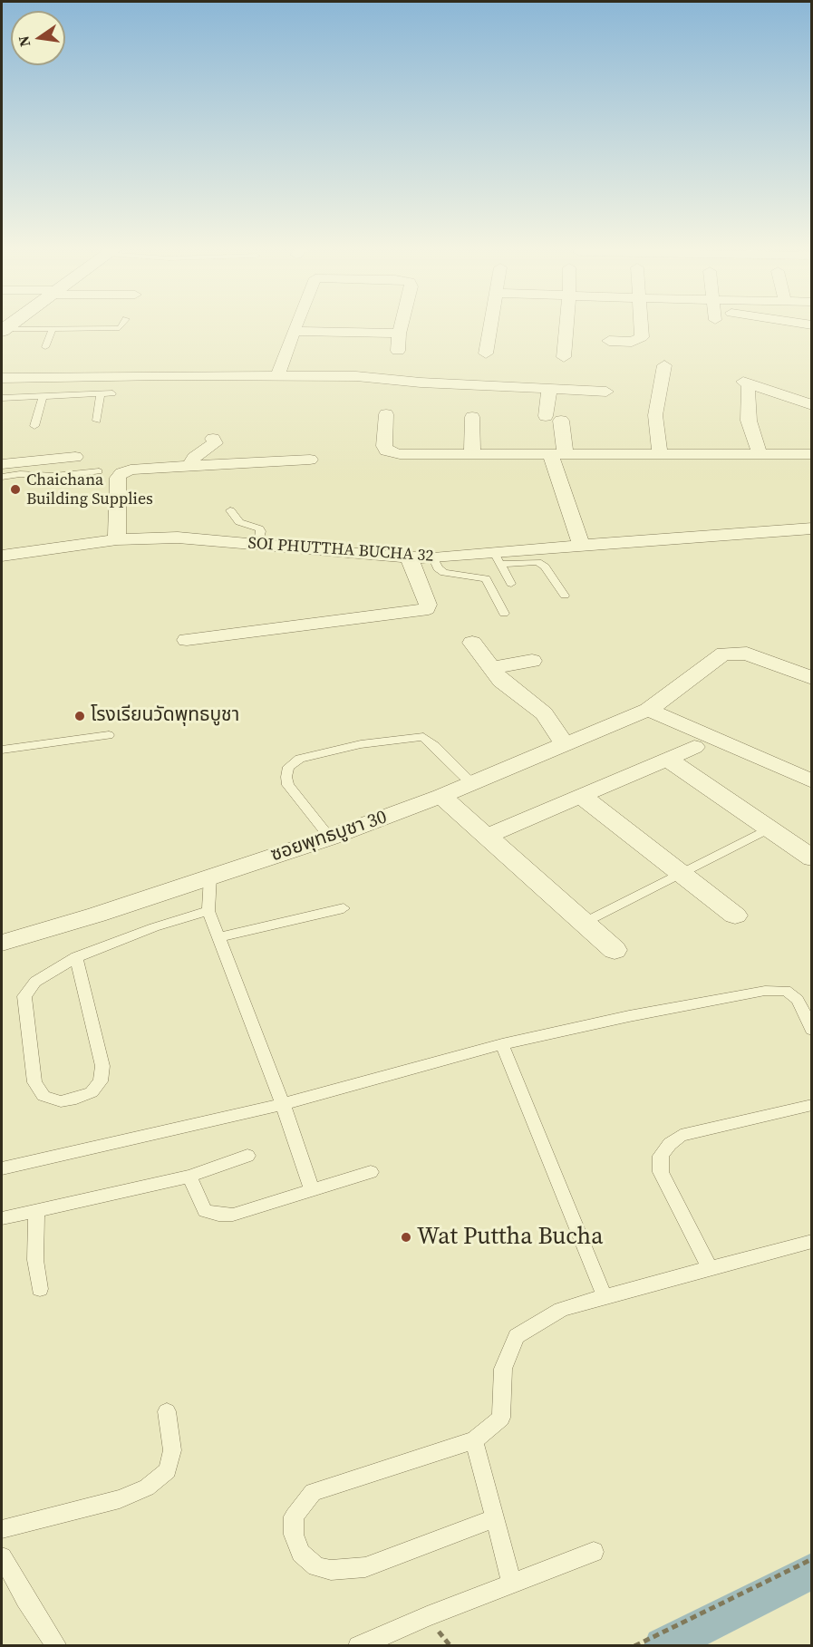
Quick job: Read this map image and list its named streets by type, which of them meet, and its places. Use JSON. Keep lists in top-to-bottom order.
{
  "streets": {
    "street": ["SOI PHUTTHA BUCHA 32", "ซอยพุทธบูชา 30"]
  },
  "places": ["Chaichana Building Supplies", "โรงเรียนวัดพุทธบูชา", "Wat Puttha Bucha"],
  "north": "left"
}
